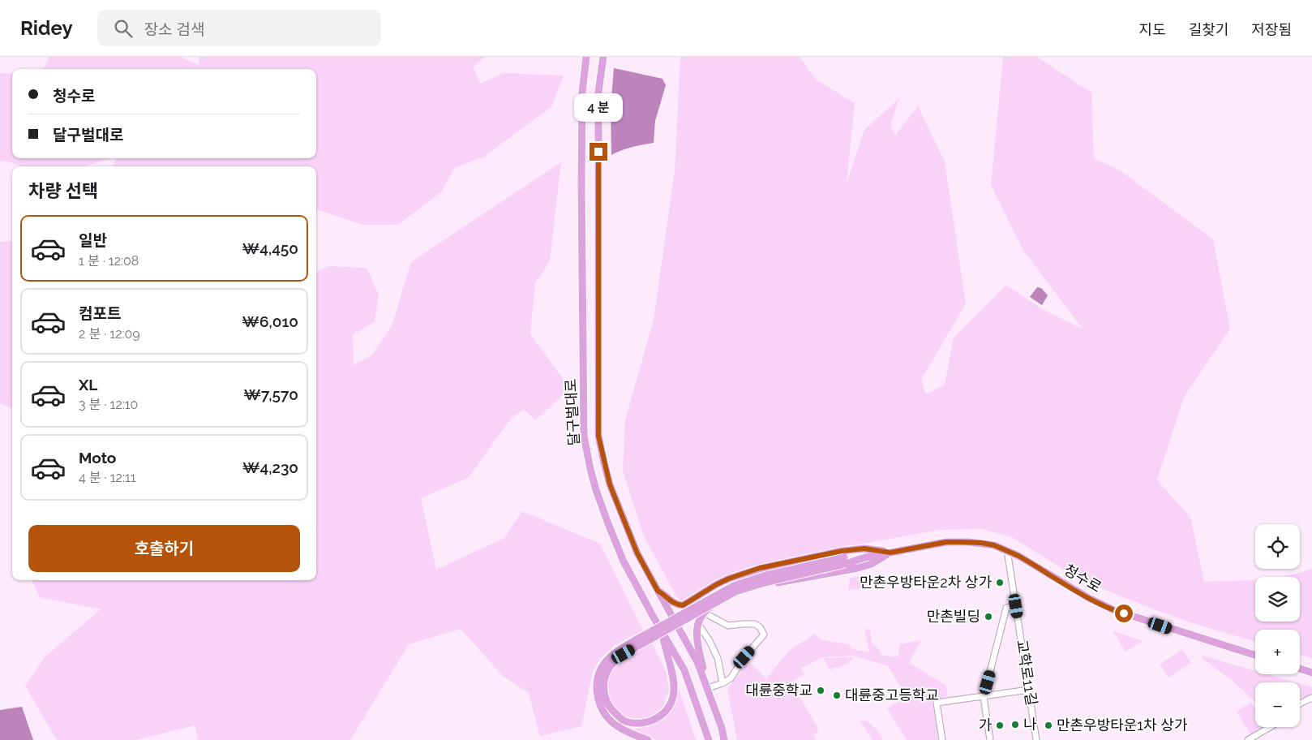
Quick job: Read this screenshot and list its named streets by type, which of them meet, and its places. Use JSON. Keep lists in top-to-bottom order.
{
  "streets": {
    "main road": ["달구벌대로", "청수로"],
    "street": ["교학로11길"]
  },
  "crossings": [
    ["청수로", "교학로11길"]
  ],
  "places": [
    "만촌우방타운2차 상가",
    "만촌빌딩",
    "대륜중학교",
    "대륜중고등학교",
    "나",
    "가",
    "만촌우방타운1차 상가"
  ],
  "page": {
    "header": "Ridey",
    "search": "장소 검색",
    "nav": ["지도", "길찾기", "저장됨"],
    "banner": ["청수로", "달구벌대로"],
    "bubble": "4 분",
    "heading": "차량 선택",
    "list": [
      {
        "name": "일반",
        "note": "1 분 · 12:08",
        "value": "₩4,450"
      },
      {
        "name": "컴포트",
        "note": "2 분 · 12:09",
        "value": "₩6,010"
      },
      {
        "name": "XL",
        "note": "3 분 · 12:10",
        "value": "₩7,570"
      },
      {
        "name": "Moto",
        "note": "4 분 · 12:11",
        "value": "₩4,230"
      }
    ],
    "buttons": "호출하기",
    "map_buttons": ["+", "−"]
  }
}
